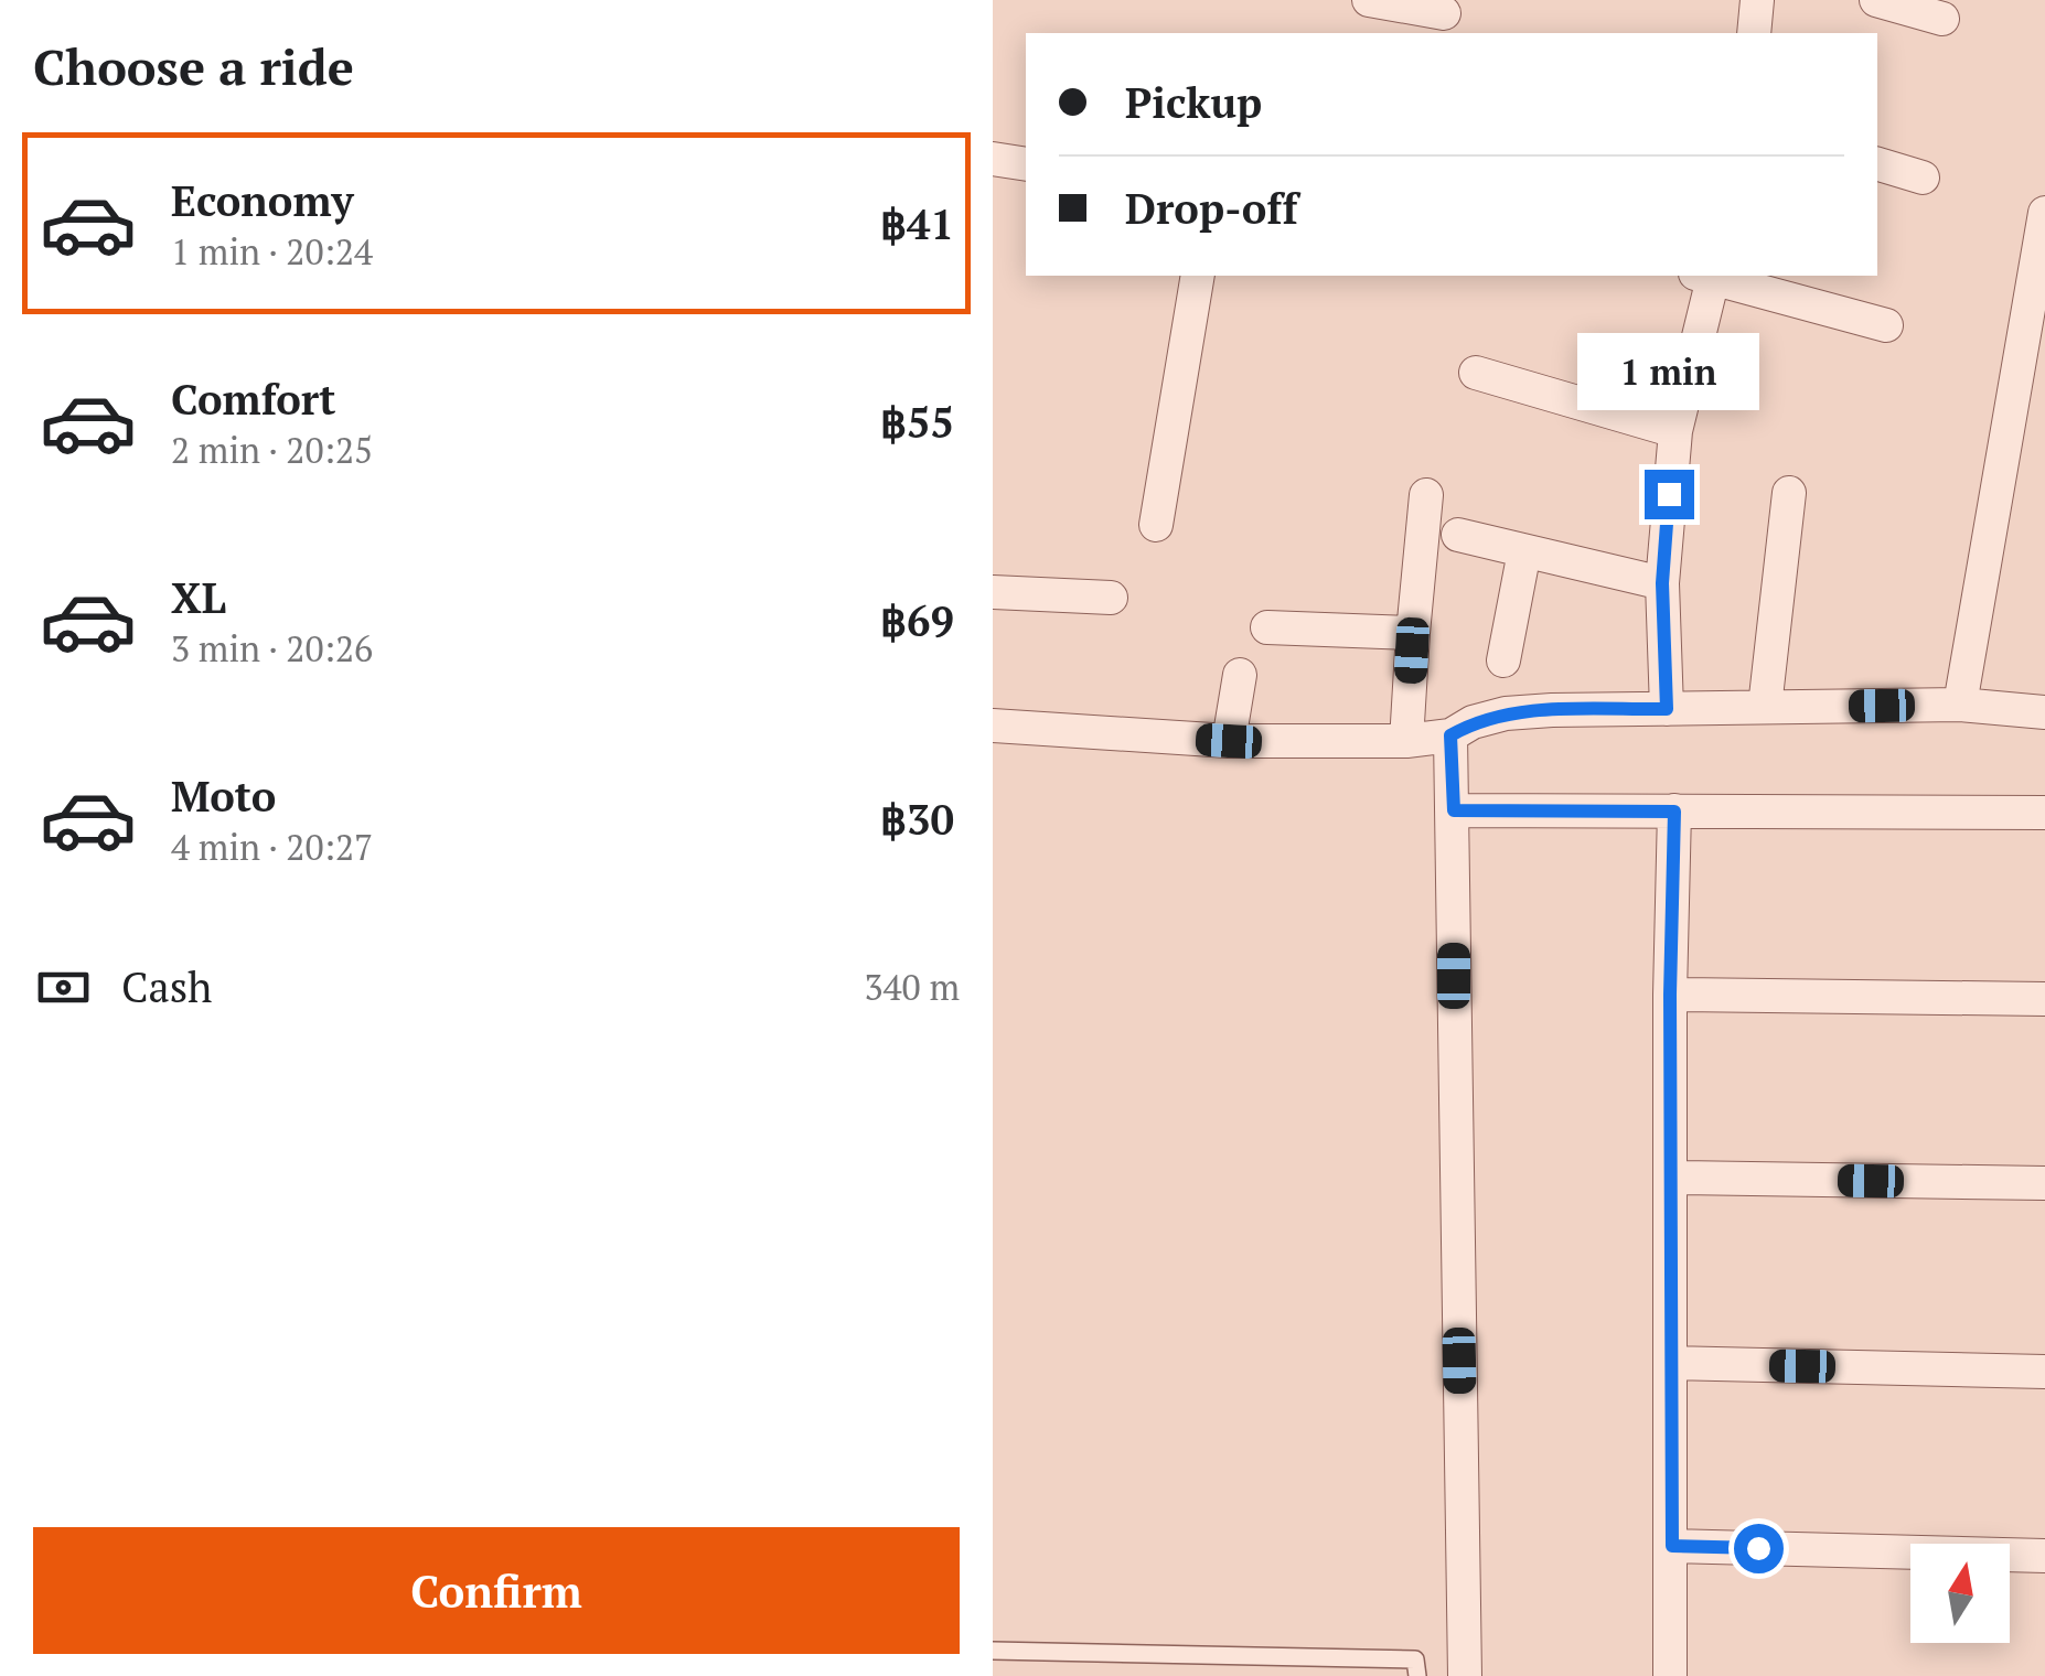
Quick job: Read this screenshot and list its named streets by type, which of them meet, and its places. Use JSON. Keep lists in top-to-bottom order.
{
  "north": "top",
  "page": {
    "heading": "Choose a ride",
    "banner": ["Pickup", "Drop-off"],
    "list": [
      {
        "name": "Economy",
        "note": "1 min · 20:24",
        "value": "฿41"
      },
      {
        "name": "Comfort",
        "note": "2 min · 20:25",
        "value": "฿55"
      },
      {
        "name": "XL",
        "note": "3 min · 20:26",
        "value": "฿69"
      },
      {
        "name": "Moto",
        "note": "4 min · 20:27",
        "value": "฿30"
      }
    ],
    "bubble": "1 min",
    "pay": ["Cash", "340 m"],
    "buttons": "Confirm"
  }
}
